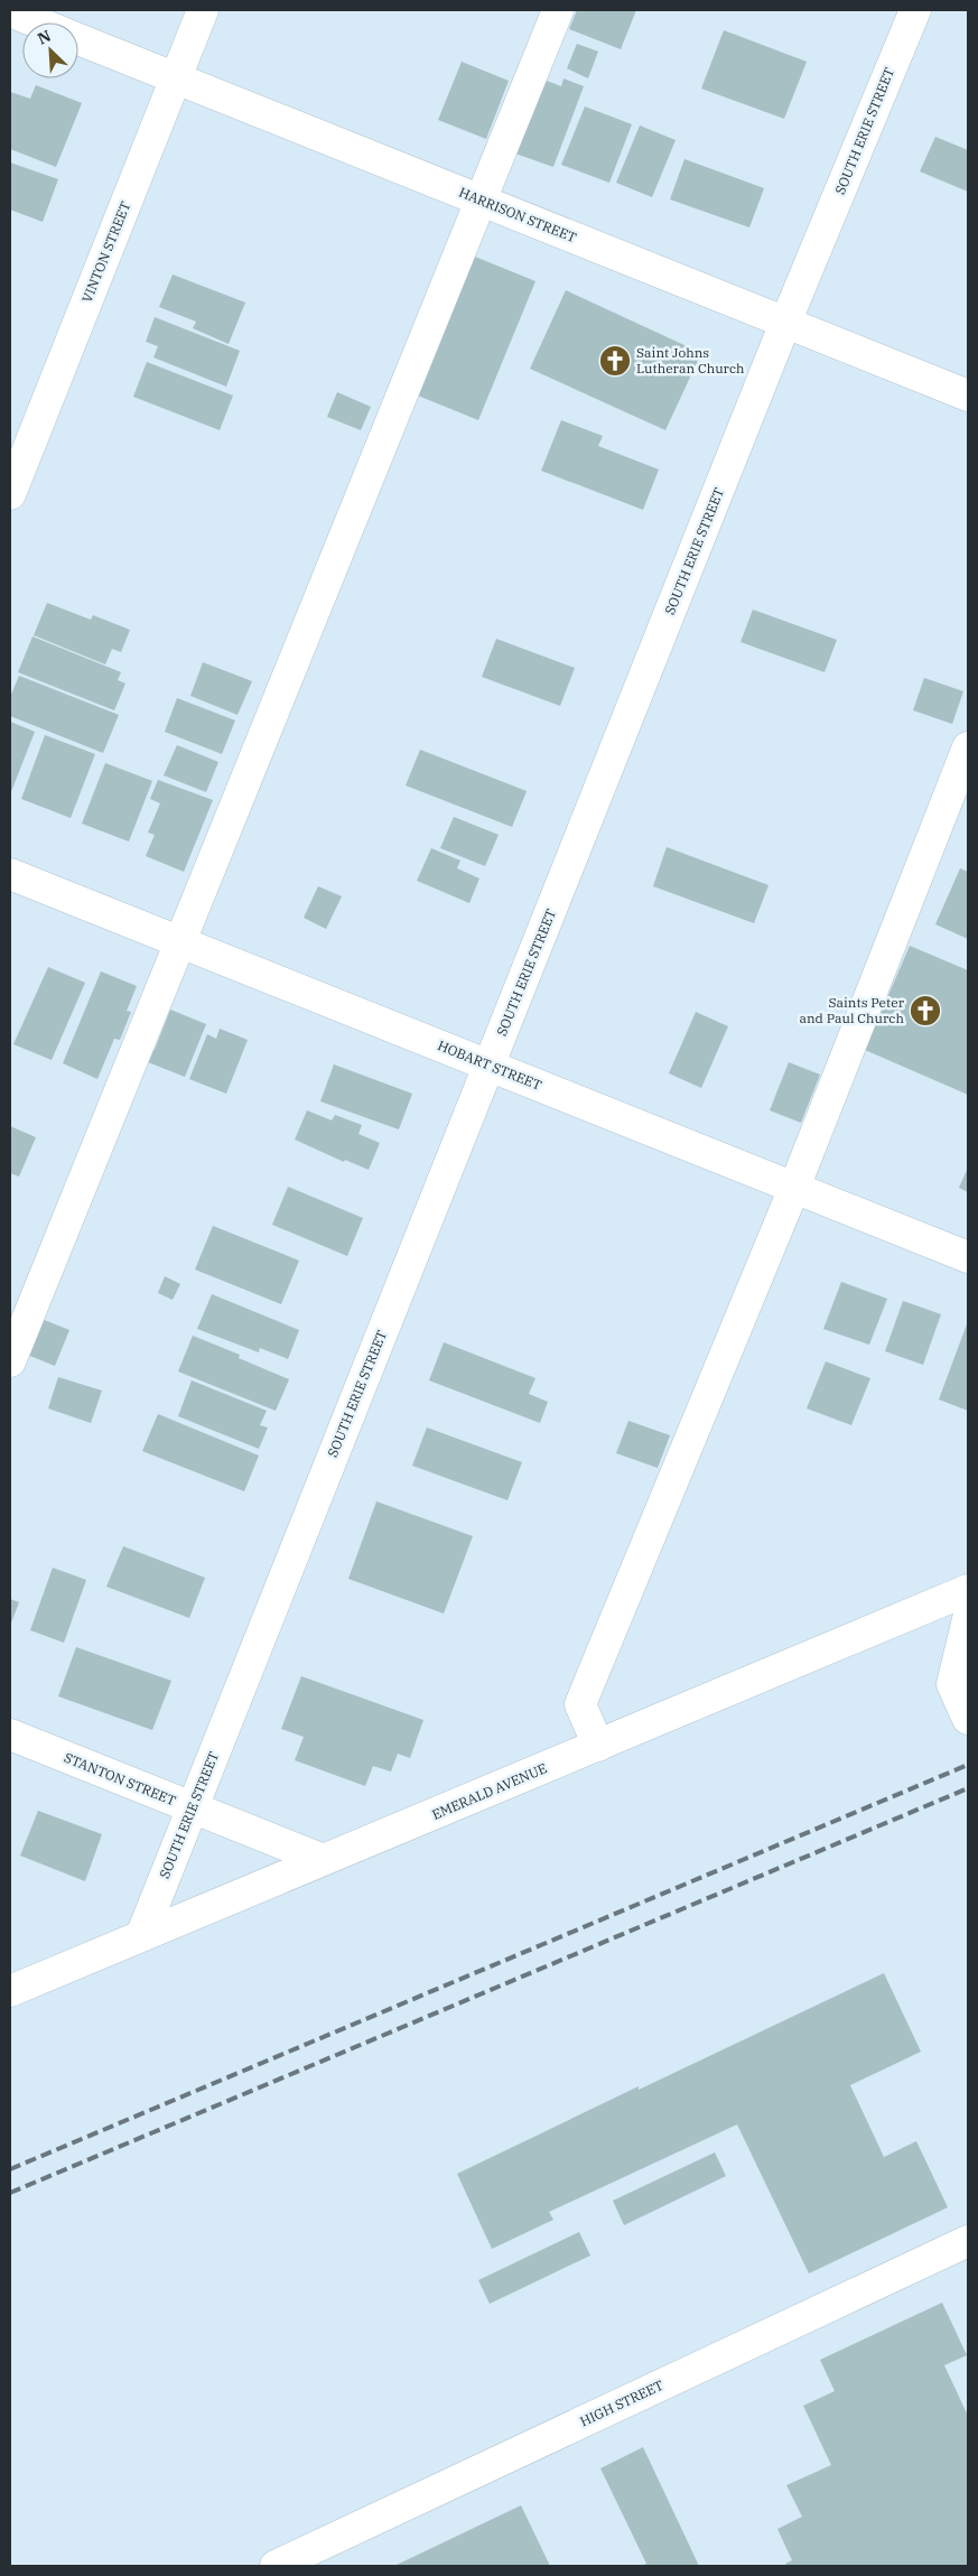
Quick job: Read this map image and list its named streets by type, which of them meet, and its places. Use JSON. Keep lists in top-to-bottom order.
{
  "streets": {
    "street": [
      "SOUTH ERIE STREET",
      "HARRISON STREET",
      "VINTON STREET",
      "HOBART STREET",
      "STANTON STREET",
      "EMERALD AVENUE",
      "HIGH STREET"
    ]
  },
  "crossings": [
    ["SOUTH ERIE STREET", "HARRISON STREET"],
    ["SOUTH ERIE STREET", "HOBART STREET"],
    ["SOUTH ERIE STREET", "STANTON STREET"],
    ["SOUTH ERIE STREET", "EMERALD AVENUE"],
    ["HARRISON STREET", "VINTON STREET"],
    ["STANTON STREET", "EMERALD AVENUE"]
  ],
  "places": {
    "church": ["Saint Johns Lutheran Church", "Saints Peter and Paul Church"]
  },
  "north": "top left"
}
